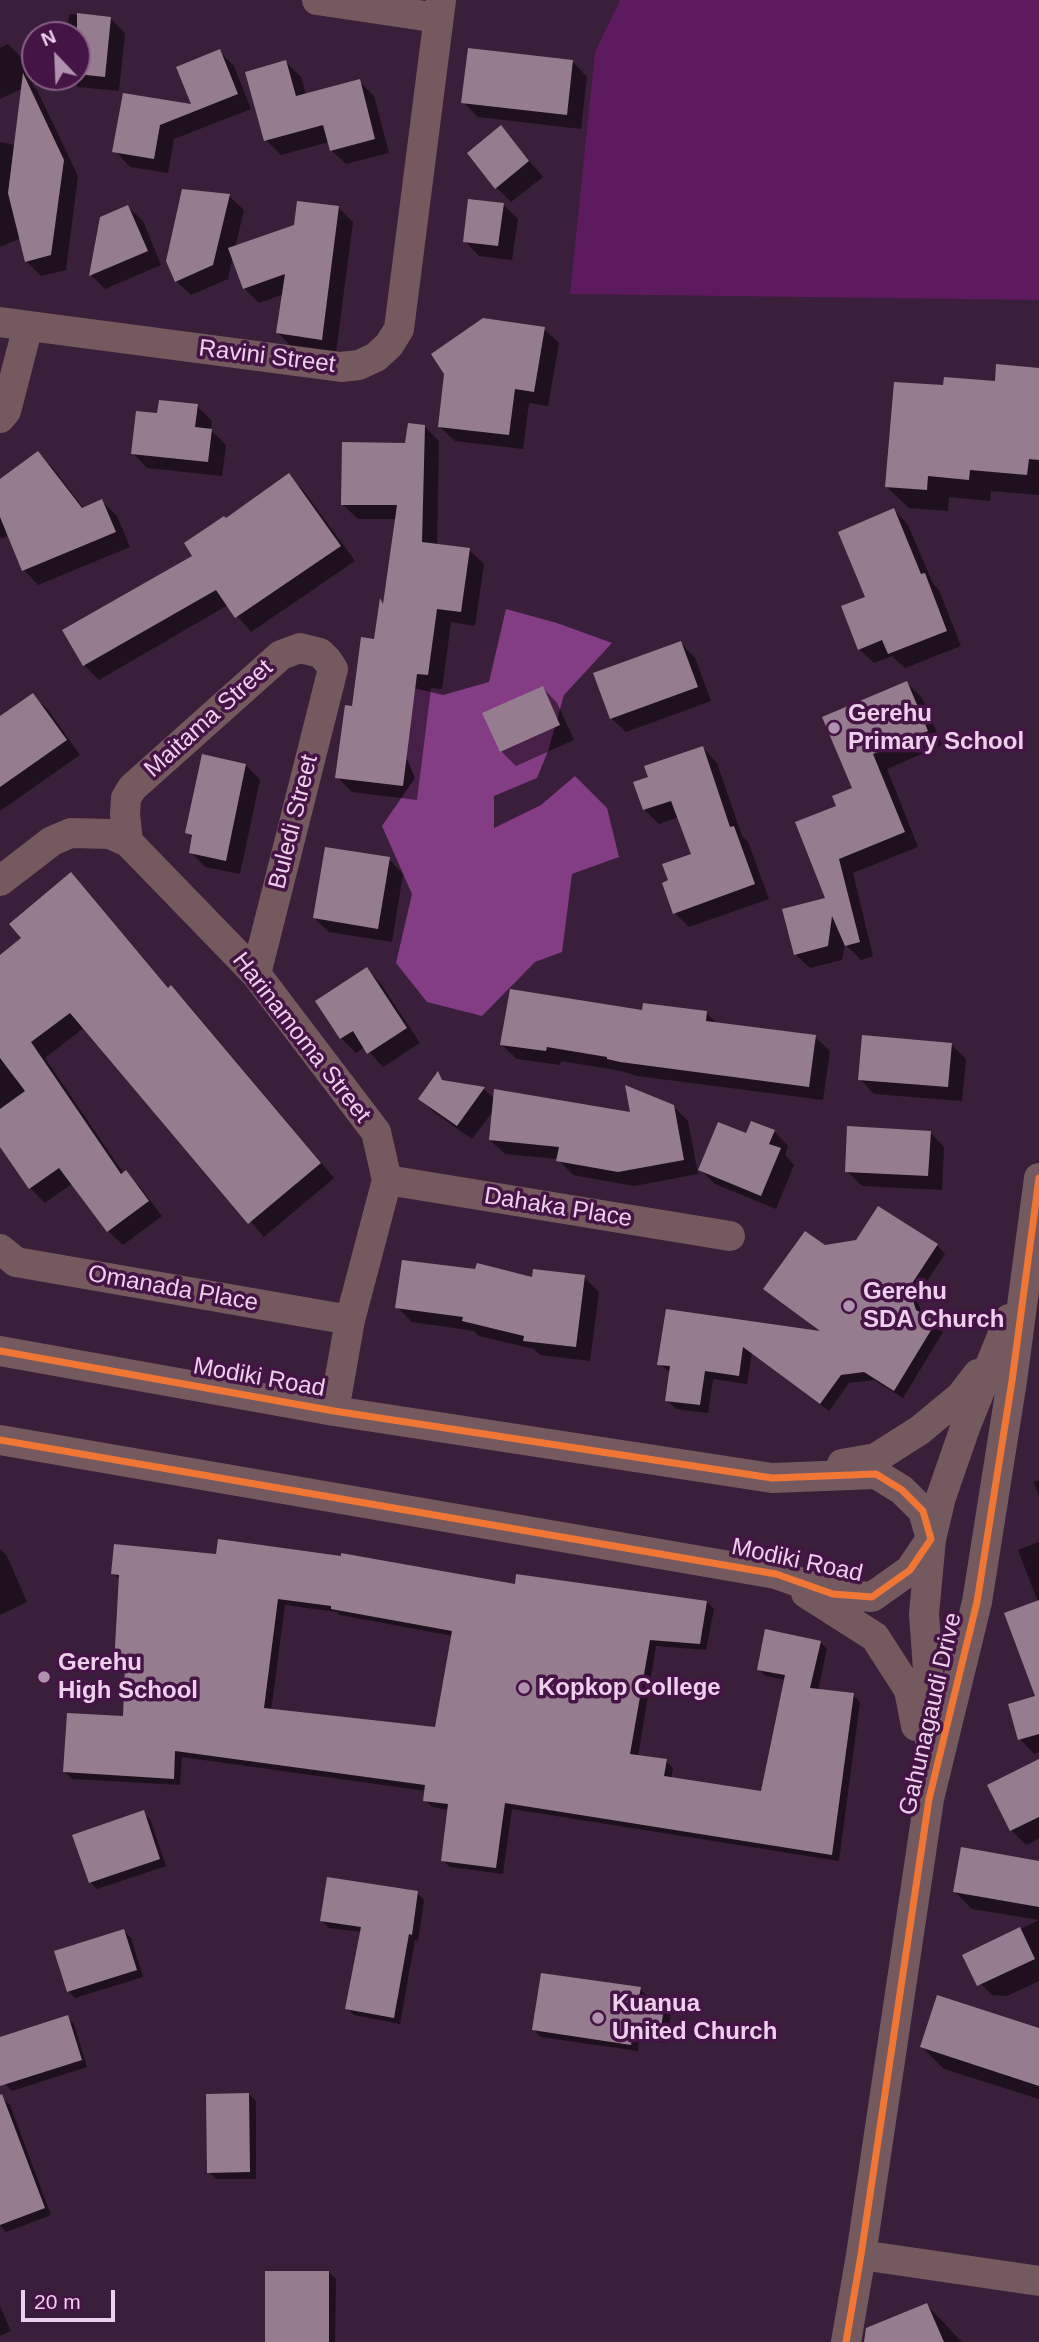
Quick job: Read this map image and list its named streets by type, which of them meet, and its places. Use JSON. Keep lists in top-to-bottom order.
{
  "streets": {
    "street": [
      "Ravini Street",
      "Maitama Street",
      "Buledi Street",
      "Harinamoma Street",
      "Dahaka Place",
      "Omanada Place",
      "Modiki Road",
      "Gahunagaudi Drive"
    ]
  },
  "crossings": [
    ["Maitama Street", "Buledi Street"],
    ["Maitama Street", "Harinamoma Street"],
    ["Buledi Street", "Harinamoma Street"],
    ["Harinamoma Street", "Dahaka Place"],
    ["Harinamoma Street", "Omanada Place"],
    ["Harinamoma Street", "Modiki Road"],
    ["Modiki Road", "Gahunagaudi Drive"]
  ],
  "places": [
    "Gerehu Primary School",
    "Gerehu SDA Church",
    "Gerehu High School",
    "Kopkop College",
    "Kuanua United Church"
  ],
  "scale_bar": "20 m",
  "north": "top left"
}
